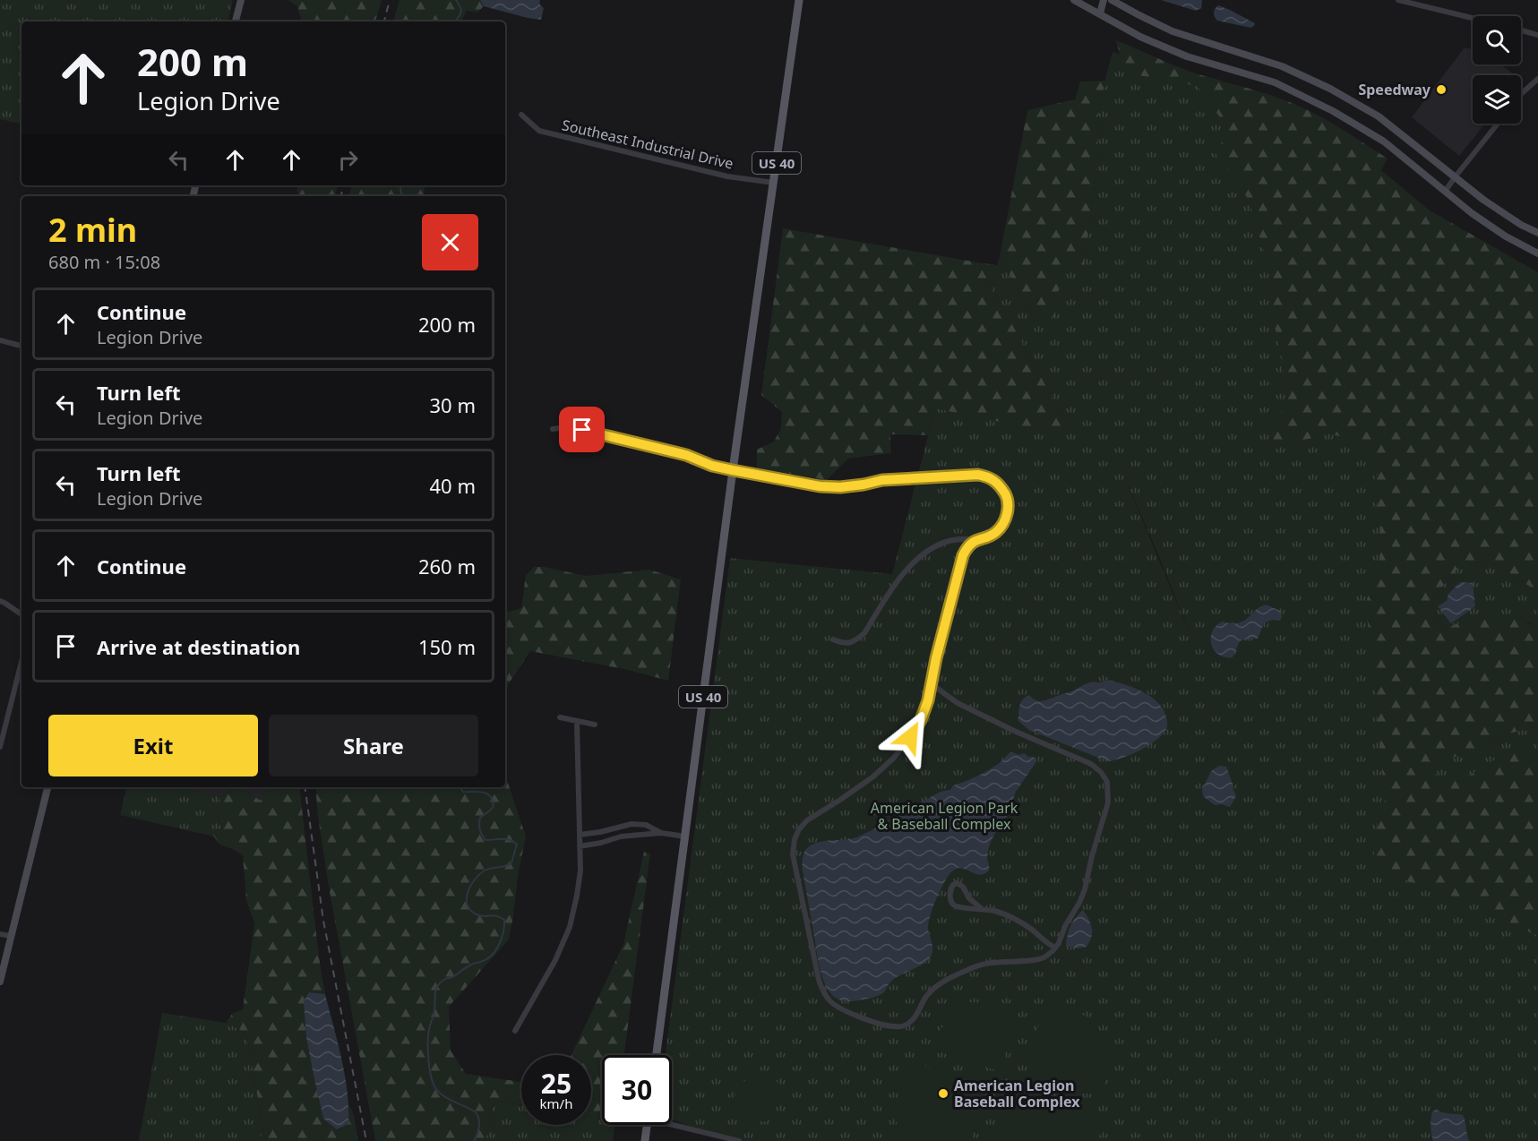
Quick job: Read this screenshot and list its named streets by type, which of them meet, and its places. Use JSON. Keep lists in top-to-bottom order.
{
  "streets": {
    "main road": ["US 40"],
    "street": ["Southeast Industrial Drive"]
  },
  "crossings": [
    ["Southeast Industrial Drive", "US 40"]
  ],
  "parks": ["American Legion Park & Baseball Complex"],
  "places": ["Speedway", "American Legion Baseball Complex"],
  "page": {
    "turn": ["200 m", "Legion Drive"],
    "heading": ["2 min", "680 m · 15:08"],
    "list": [
      {
        "name": "Continue",
        "note": "Legion Drive",
        "value": "200 m"
      },
      {
        "name": "Turn left",
        "note": "Legion Drive",
        "value": "30 m"
      },
      {
        "name": "Turn left",
        "note": "Legion Drive",
        "value": "40 m"
      },
      {
        "name": "Continue",
        "value": "260 m"
      },
      {
        "name": "Arrive at destination",
        "value": "150 m"
      }
    ],
    "buttons": ["Exit", "Share"],
    "speed": "25 km/h",
    "limit": "30"
  }
}
